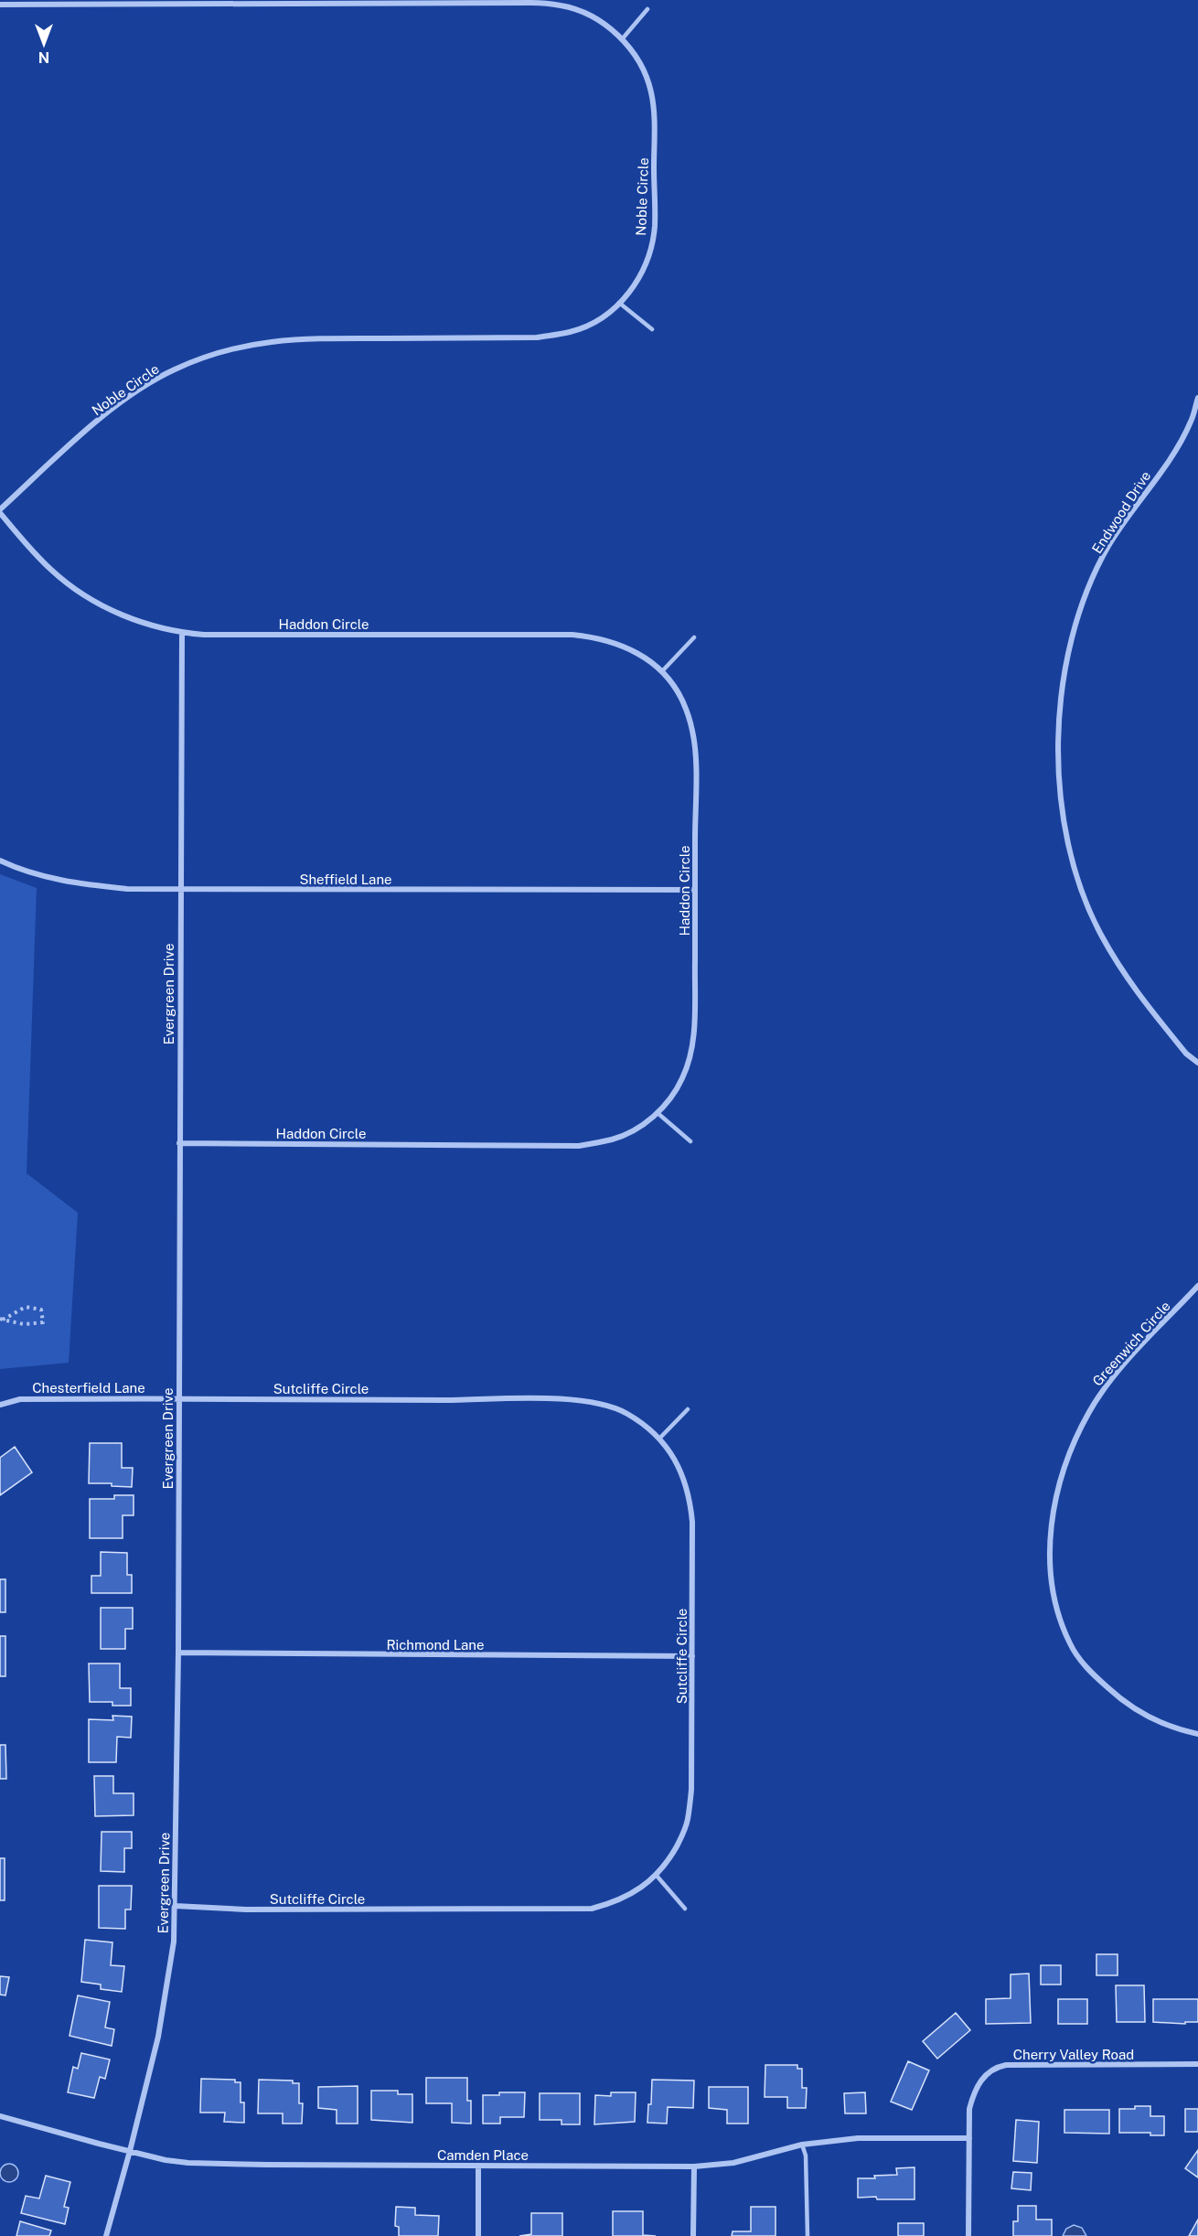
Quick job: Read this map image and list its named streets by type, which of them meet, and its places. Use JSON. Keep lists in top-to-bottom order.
{
  "streets": {
    "street": [
      "Noble Circle",
      "Endwood Drive",
      "Haddon Circle",
      "Sheffield Lane",
      "Evergreen Drive",
      "Greenwich Circle",
      "Chesterfield Lane",
      "Sutcliffe Circle",
      "Richmond Lane",
      "Cherry Valley Road",
      "Camden Place"
    ]
  },
  "crossings": [
    ["Noble Circle", "Haddon Circle"],
    ["Haddon Circle", "Sheffield Lane"],
    ["Haddon Circle", "Evergreen Drive"],
    ["Sheffield Lane", "Evergreen Drive"],
    ["Evergreen Drive", "Chesterfield Lane"],
    ["Evergreen Drive", "Sutcliffe Circle"],
    ["Evergreen Drive", "Richmond Lane"],
    ["Evergreen Drive", "Camden Place"],
    ["Chesterfield Lane", "Sutcliffe Circle"],
    ["Sutcliffe Circle", "Richmond Lane"],
    ["Cherry Valley Road", "Camden Place"]
  ],
  "north": "bottom"
}
